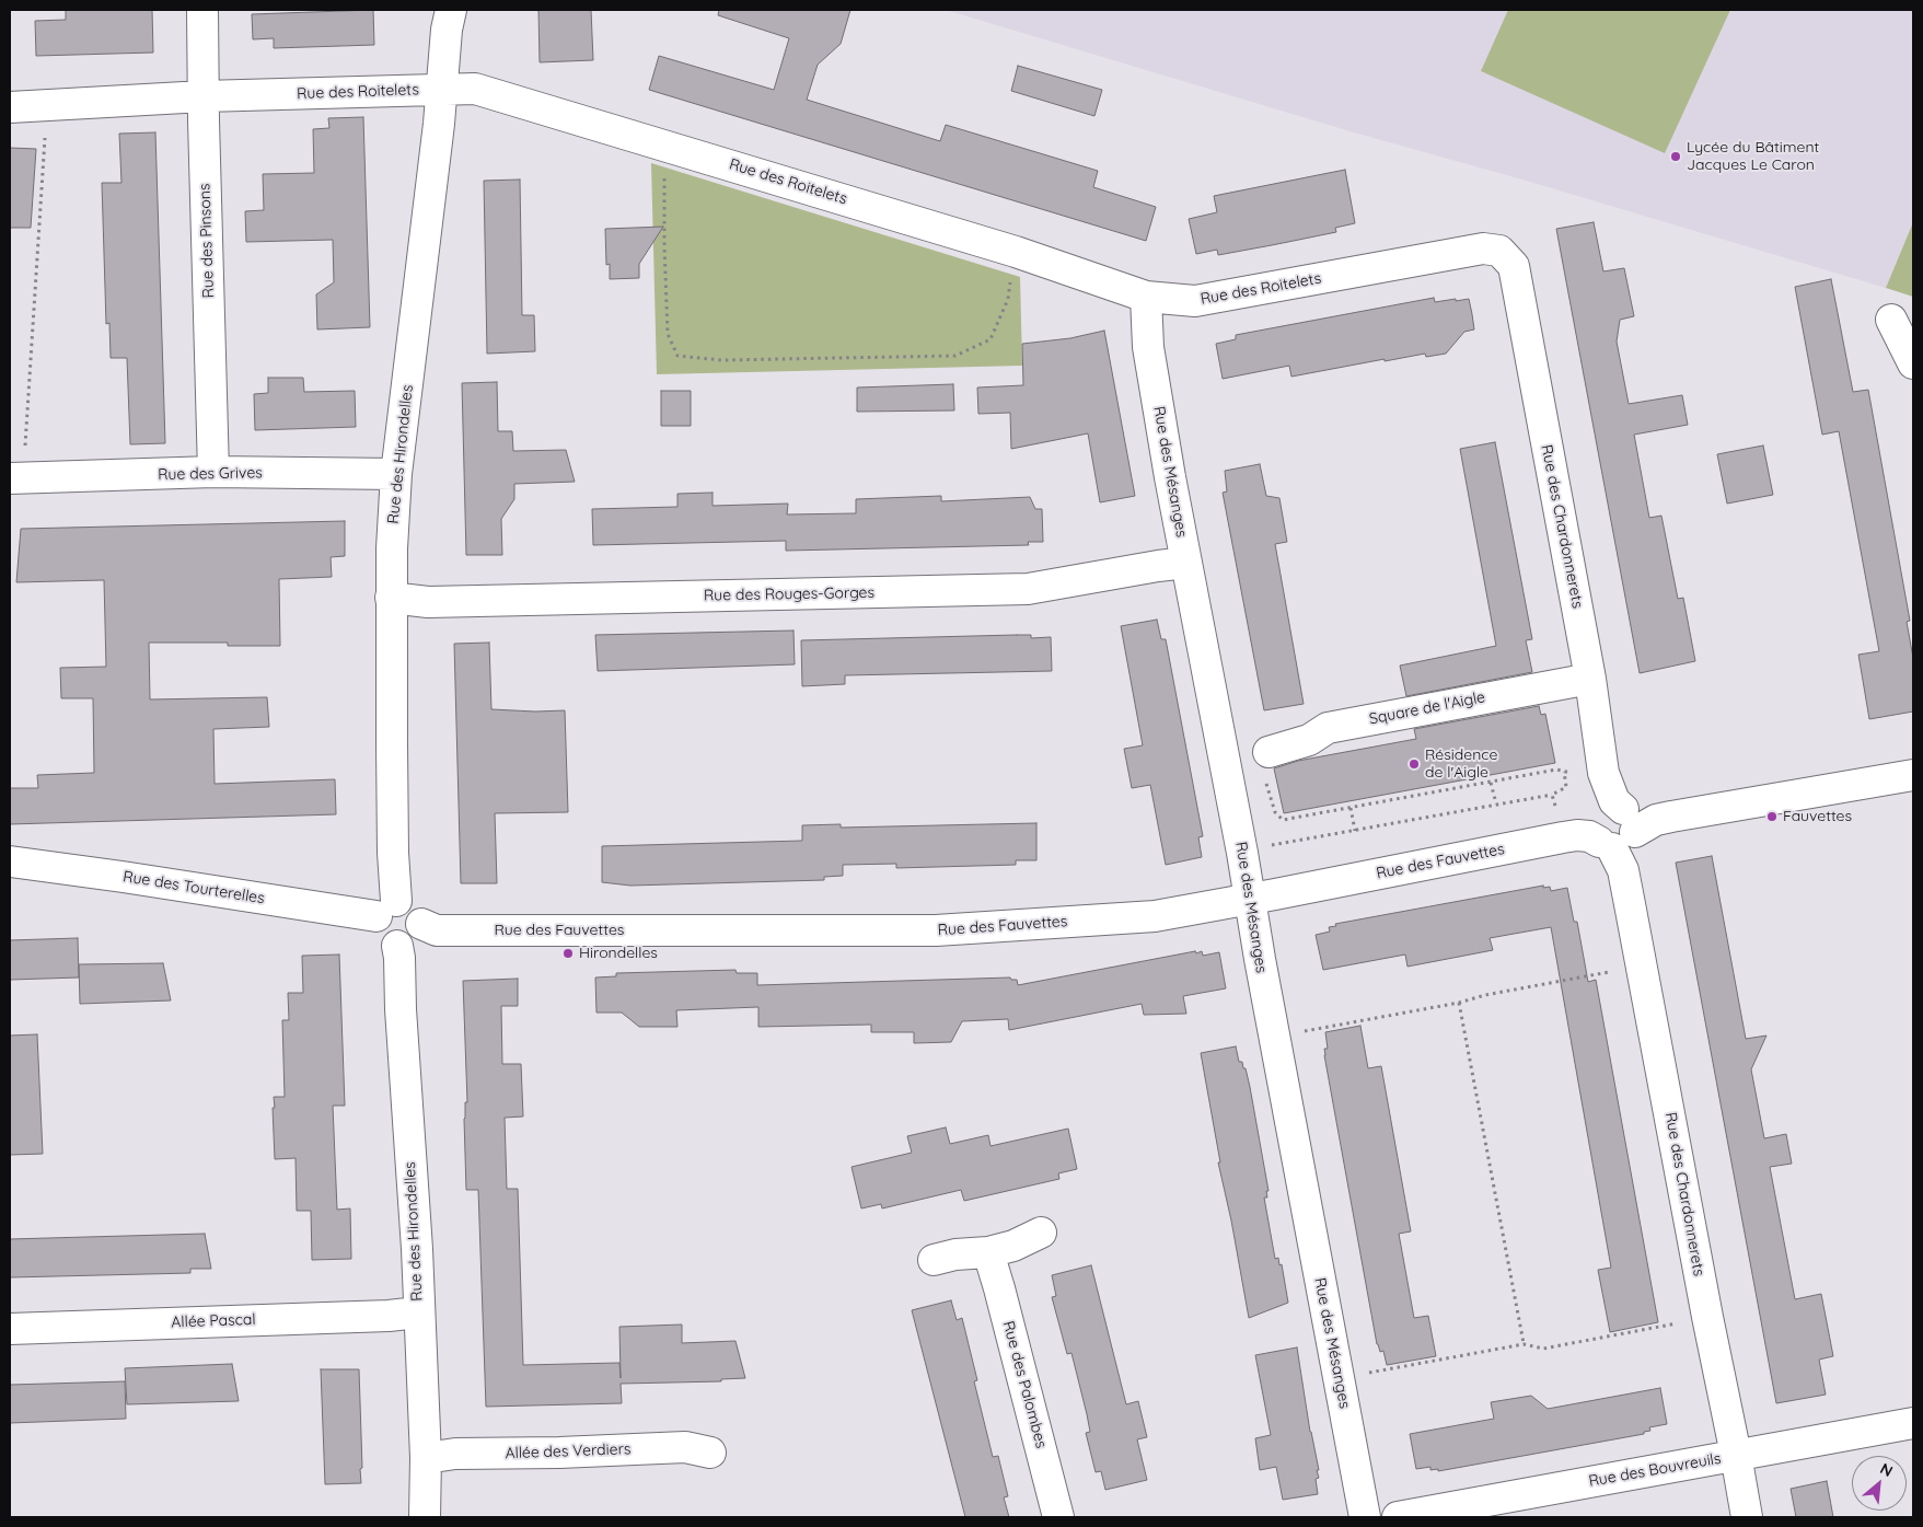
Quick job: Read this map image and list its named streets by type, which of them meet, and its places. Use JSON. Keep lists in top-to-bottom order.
{
  "streets": {
    "street": [
      "Rue des Roitelets",
      "Rue des Pinsons",
      "Rue des Hirondelles",
      "Rue des Mésanges",
      "Rue des Grives",
      "Rue des Chardonnerets",
      "Rue des Rouges-Gorges",
      "Square de l'Aigle",
      "Rue des Fauvettes",
      "Rue des Tourterelles",
      "Allée Pascal",
      "Rue des Palombes",
      "Allée des Verdiers",
      "Rue des Bouvreuils"
    ]
  },
  "crossings": [
    ["Rue des Roitelets", "Rue des Pinsons"],
    ["Rue des Roitelets", "Rue des Hirondelles"],
    ["Rue des Roitelets", "Rue des Mésanges"],
    ["Rue des Roitelets", "Rue des Chardonnerets"],
    ["Rue des Pinsons", "Rue des Grives"],
    ["Rue des Hirondelles", "Rue des Grives"],
    ["Rue des Hirondelles", "Rue des Rouges-Gorges"],
    ["Rue des Hirondelles", "Rue des Fauvettes"],
    ["Rue des Hirondelles", "Rue des Tourterelles"],
    ["Rue des Hirondelles", "Allée Pascal"],
    ["Rue des Hirondelles", "Allée des Verdiers"],
    ["Rue des Mésanges", "Rue des Rouges-Gorges"],
    ["Rue des Mésanges", "Rue des Fauvettes"],
    ["Rue des Chardonnerets", "Square de l'Aigle"],
    ["Rue des Chardonnerets", "Rue des Fauvettes"],
    ["Rue des Chardonnerets", "Rue des Bouvreuils"],
    ["Rue des Fauvettes", "Rue des Tourterelles"]
  ],
  "places": [
    "Lycée du Bâtiment Jacques Le Caron",
    "Résidence de l'Aigle",
    "Fauvettes",
    "Hirondelles"
  ],
  "north": "top right"
}
